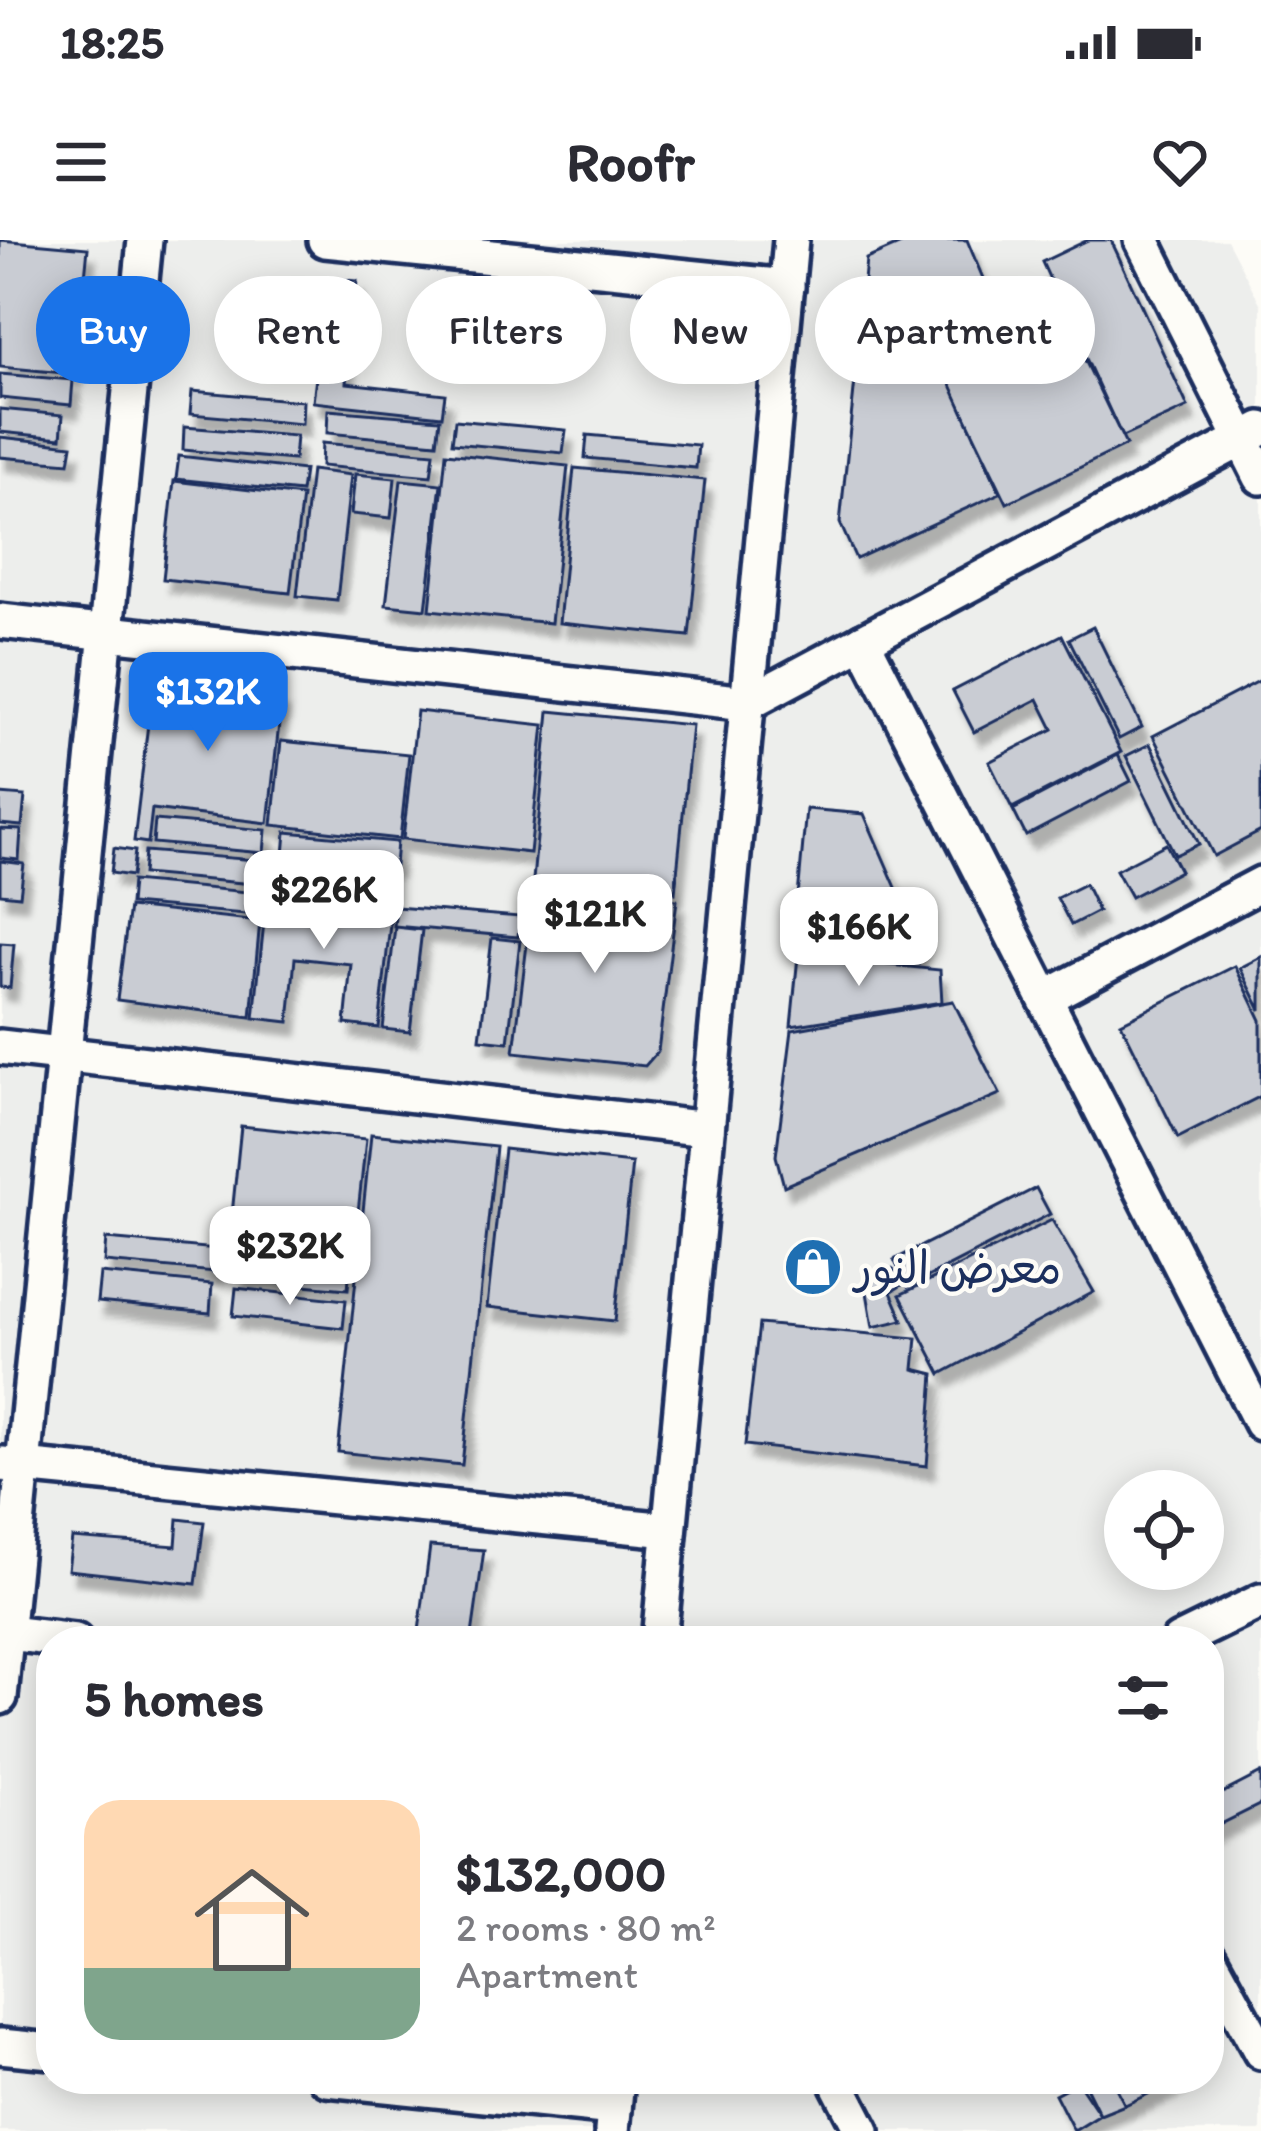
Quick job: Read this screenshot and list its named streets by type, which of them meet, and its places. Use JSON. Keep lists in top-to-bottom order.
{
  "places": {
    "shop": ["معرض النور"]
  },
  "page": {
    "status": "18:25",
    "header": "Roofr",
    "chip": [
      "Buy",
      "Rent",
      "Filters",
      "New",
      "Apartment"
    ],
    "price": [
      "$132K",
      "$226K",
      "$121K",
      "$166K",
      "$232K"
    ],
    "heading": "5 homes",
    "list": [
      {
        "name": "$132,000",
        "note": "2 rooms · 80 m² · Apartment"
      }
    ]
  }
}
